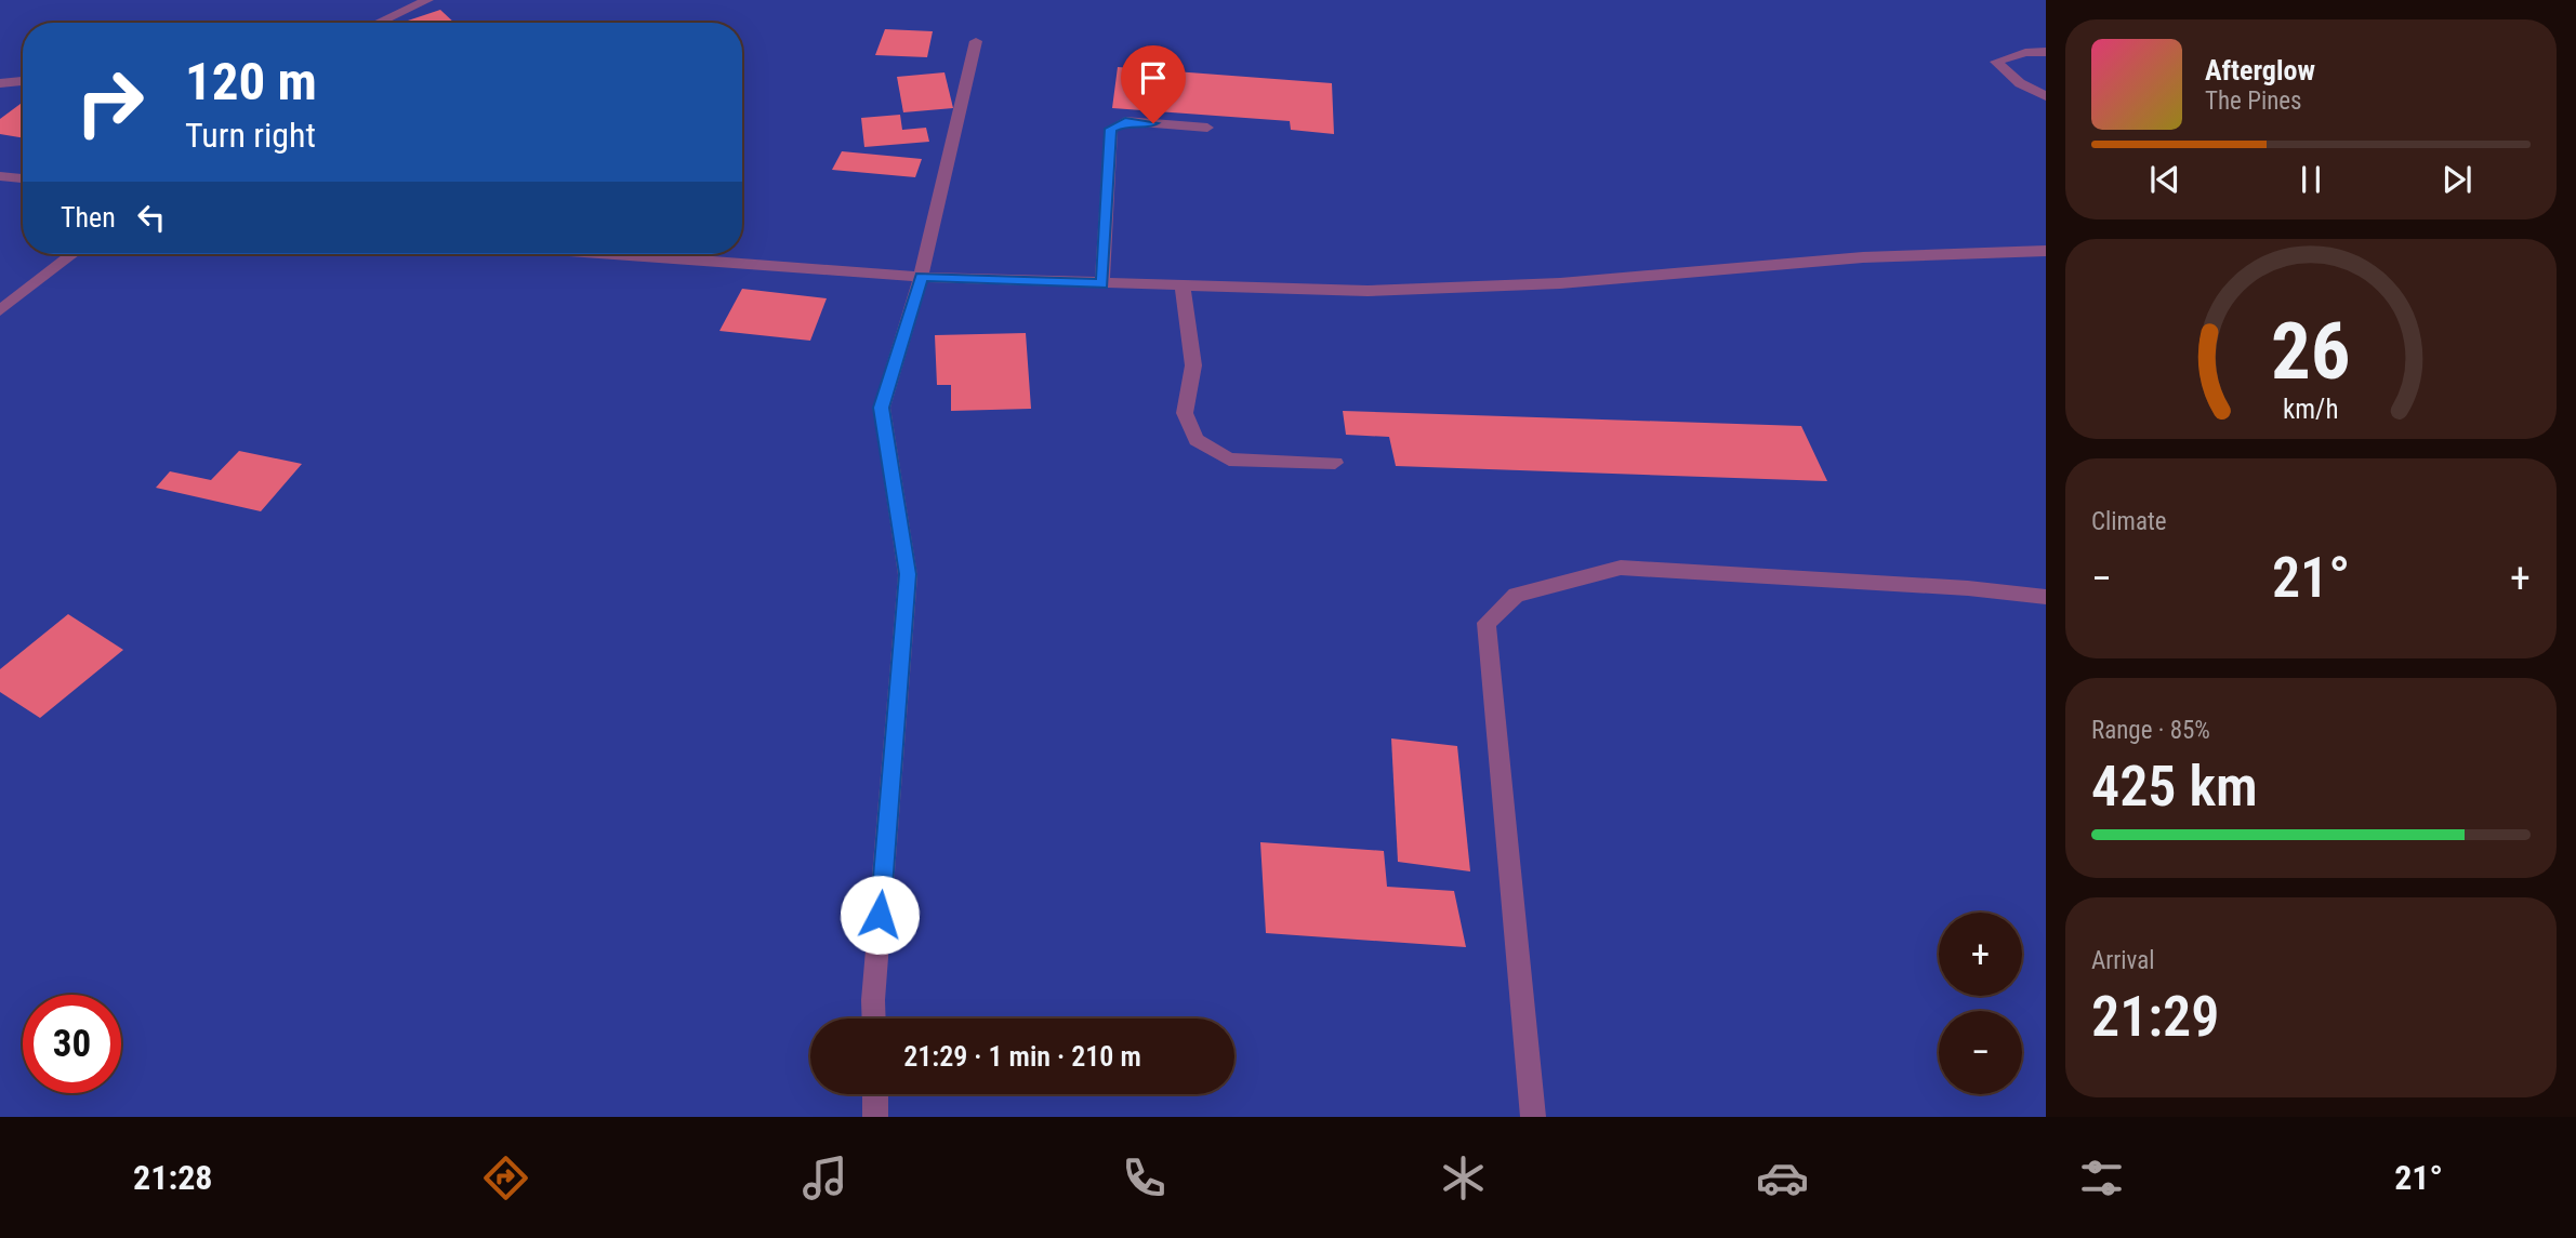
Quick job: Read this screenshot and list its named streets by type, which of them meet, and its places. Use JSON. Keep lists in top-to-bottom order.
{
  "page": {
    "turn": ["120 m", "Turn right"],
    "song": ["Afterglow", "The Pines"],
    "then": "Then",
    "tile": [
      "Climate",
      ["Range · 85%", "425 km"],
      ["Arrival", "21:29"]
    ],
    "heat": ["−", "21°", "+"],
    "map_buttons": ["+", "−"],
    "limit": "30",
    "trip": "21:29 · 1 min · 210 m",
    "tabs": ["21:28", "21°"],
    "gauge": ["26", "km/h"]
  }
}
